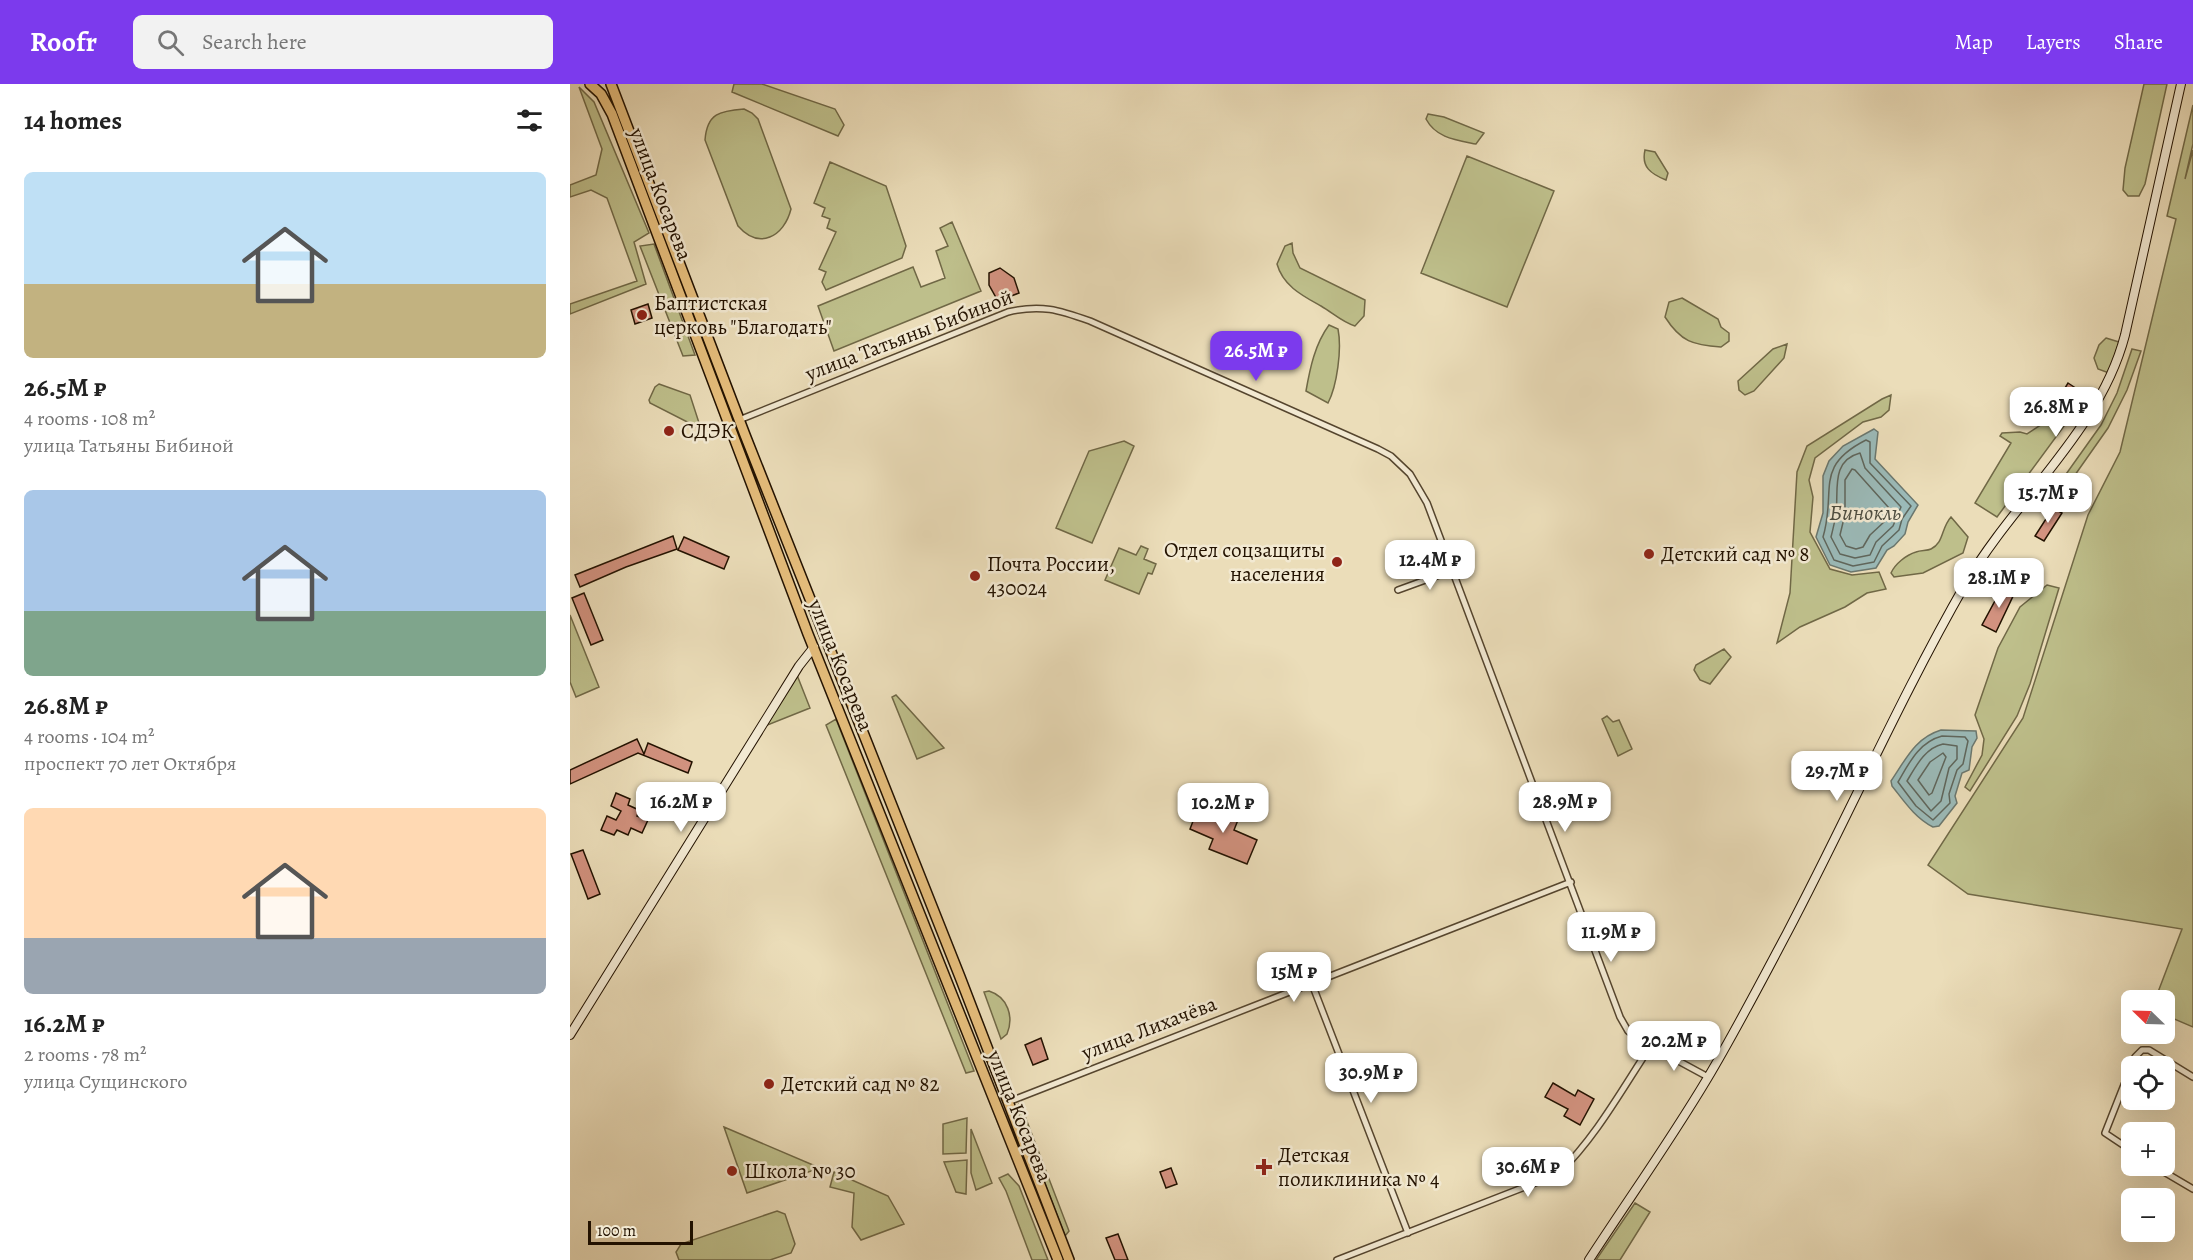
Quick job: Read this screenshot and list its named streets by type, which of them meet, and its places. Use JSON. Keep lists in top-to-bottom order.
{
  "streets": {
    "main road": ["улица Косарева"],
    "street": ["улица Татьяны Бибиной", "улица Лихачёва"]
  },
  "crossings": [
    ["улица Косарева", "улица Татьяны Бибиной"],
    ["улица Косарева", "улица Лихачёва"],
    ["улица Татьяны Бибиной", "улица Лихачёва"]
  ],
  "water": ["Бинокль"],
  "places": {
    "other": [
      "Баптистская церковь \"Благодать\"",
      "СДЭК",
      "Детский сад № 8",
      "Отдел соцзащиты населения",
      "Почта России, 430024",
      "Детский сад № 82",
      "Школа № 30"
    ],
    "health": ["Детская поликлиника № 4"]
  },
  "scale_bar": "100 m",
  "north": "top left",
  "page": {
    "header": "Roofr",
    "search": "Search here",
    "nav": ["Map", "Layers", "Share"],
    "heading": "14 homes",
    "list": [
      {
        "name": "26.5M ₽",
        "note": "4 rooms · 108 m² · улица Татьяны Бибиной"
      },
      {
        "name": "26.8M ₽",
        "note": "4 rooms · 104 m² · проспект 70 лет Октября"
      },
      {
        "name": "16.2M ₽",
        "note": "2 rooms · 78 m² · улица Сущинского"
      }
    ],
    "price": [
      "26.5M ₽",
      "26.8M ₽",
      "15.7M ₽",
      "12.4M ₽",
      "28.1M ₽",
      "29.7M ₽",
      "16.2M ₽",
      "28.9M ₽",
      "10.2M ₽",
      "11.9M ₽",
      "15M ₽",
      "20.2M ₽",
      "30.9M ₽",
      "30.6M ₽"
    ],
    "map_buttons": ["+", "−"],
    "scale": "100 m"
  }
}
